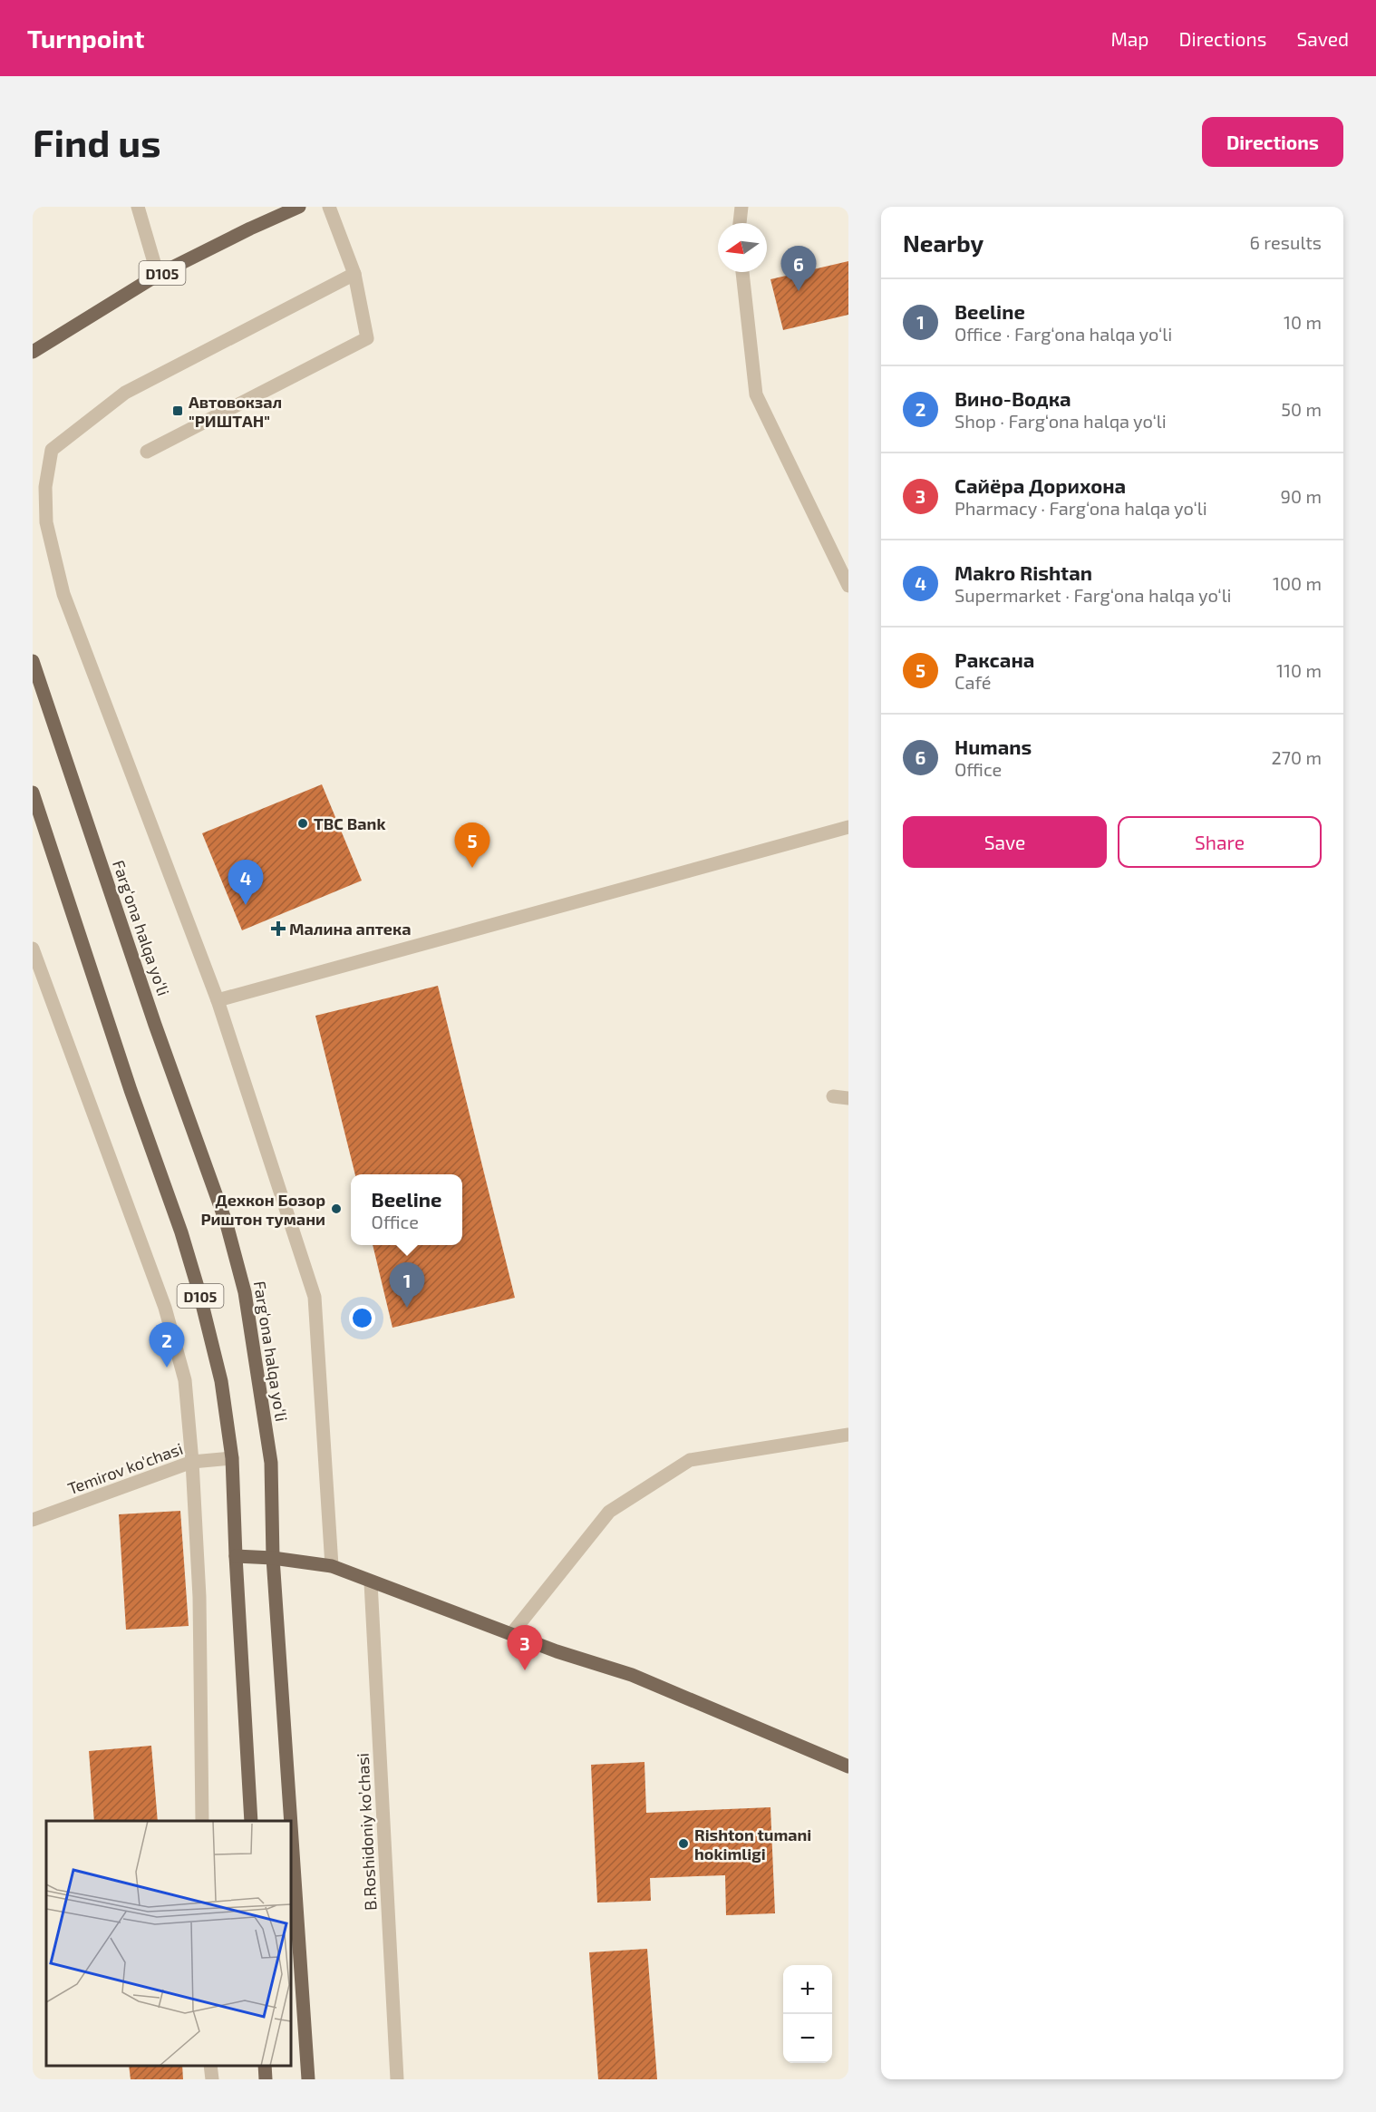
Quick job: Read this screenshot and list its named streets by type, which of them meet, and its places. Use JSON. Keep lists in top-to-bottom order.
{
  "streets": {
    "main road": ["D105", "Farg‘ona halqa yo‘li"],
    "street": ["Temirov ko'chasi", "B.Roshidoniy ko’chasi"]
  },
  "crossings": [
    ["D105", "Temirov ko'chasi"]
  ],
  "places": {
    "transit": ["Автовокзал \"РИШТАН\""],
    "other": ["TBC Bank", "Дехкон Бозор Риштон тумани", "Rishton tumani hokimligi"],
    "health": ["Малина аптека"]
  },
  "north": "left",
  "page": {
    "header": "Turnpoint",
    "nav": ["Map", "Directions", "Saved"],
    "buttons": [
      "Directions",
      ["Save", "Share"]
    ],
    "title": "Find us",
    "heading": ["Nearby", "6 results"],
    "pins": [
      "6",
      "5",
      "4",
      "1",
      "2",
      "3"
    ],
    "list": [
      {
        "mark": "1",
        "name": "Beeline",
        "note": "Office · Farg‘ona halqa yo‘li",
        "value": "10 m"
      },
      {
        "mark": "2",
        "name": "Вино-Водка",
        "note": "Shop · Farg‘ona halqa yo‘li",
        "value": "50 m"
      },
      {
        "mark": "3",
        "name": "Сайёра Дорихона",
        "note": "Pharmacy · Farg‘ona halqa yo‘li",
        "value": "90 m"
      },
      {
        "mark": "4",
        "name": "Makro Rishtan",
        "note": "Supermarket · Farg‘ona halqa yo‘li",
        "value": "100 m"
      },
      {
        "mark": "5",
        "name": "Раксана",
        "note": "Café",
        "value": "110 m"
      },
      {
        "mark": "6",
        "name": "Humans",
        "note": "Office",
        "value": "270 m"
      }
    ],
    "popup": ["Beeline", "Office"],
    "map_buttons": ["+", "−"]
  }
}
